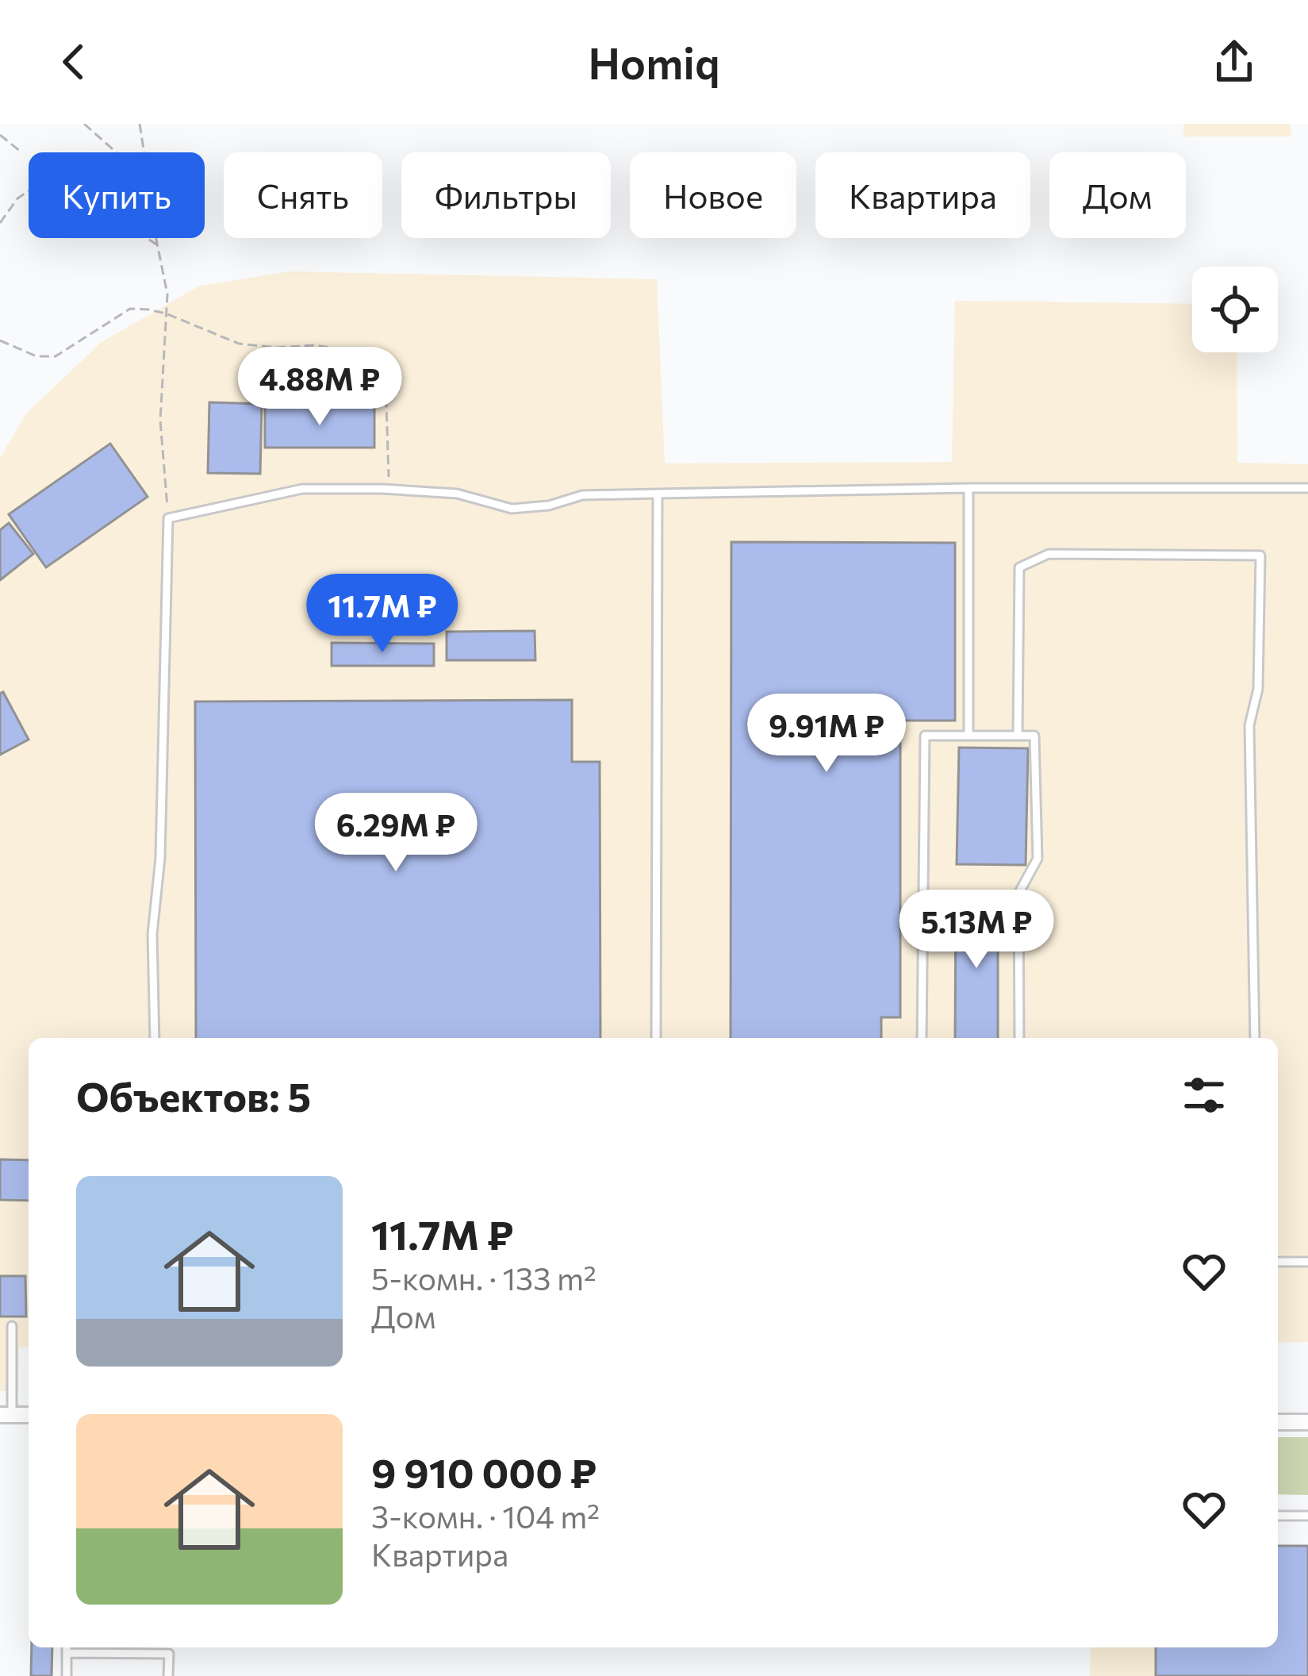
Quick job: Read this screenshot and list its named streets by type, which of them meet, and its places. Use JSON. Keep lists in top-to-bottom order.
{
  "page": {
    "header": "Homiq",
    "chip": [
      "Купить",
      "Снять",
      "Фильтры",
      "Новое",
      "Квартира",
      "Дом"
    ],
    "price": [
      "4.88M ₽",
      "11.7M ₽",
      "9.91M ₽",
      "6.29M ₽",
      "5.13M ₽"
    ],
    "heading": "Объектов: 5",
    "list": [
      {
        "name": "11.7M ₽",
        "note": "5-комн. · 133 m² · Дом"
      },
      {
        "name": "9 910 000 ₽",
        "note": "3-комн. · 104 m² · Квартира"
      }
    ]
  }
}
